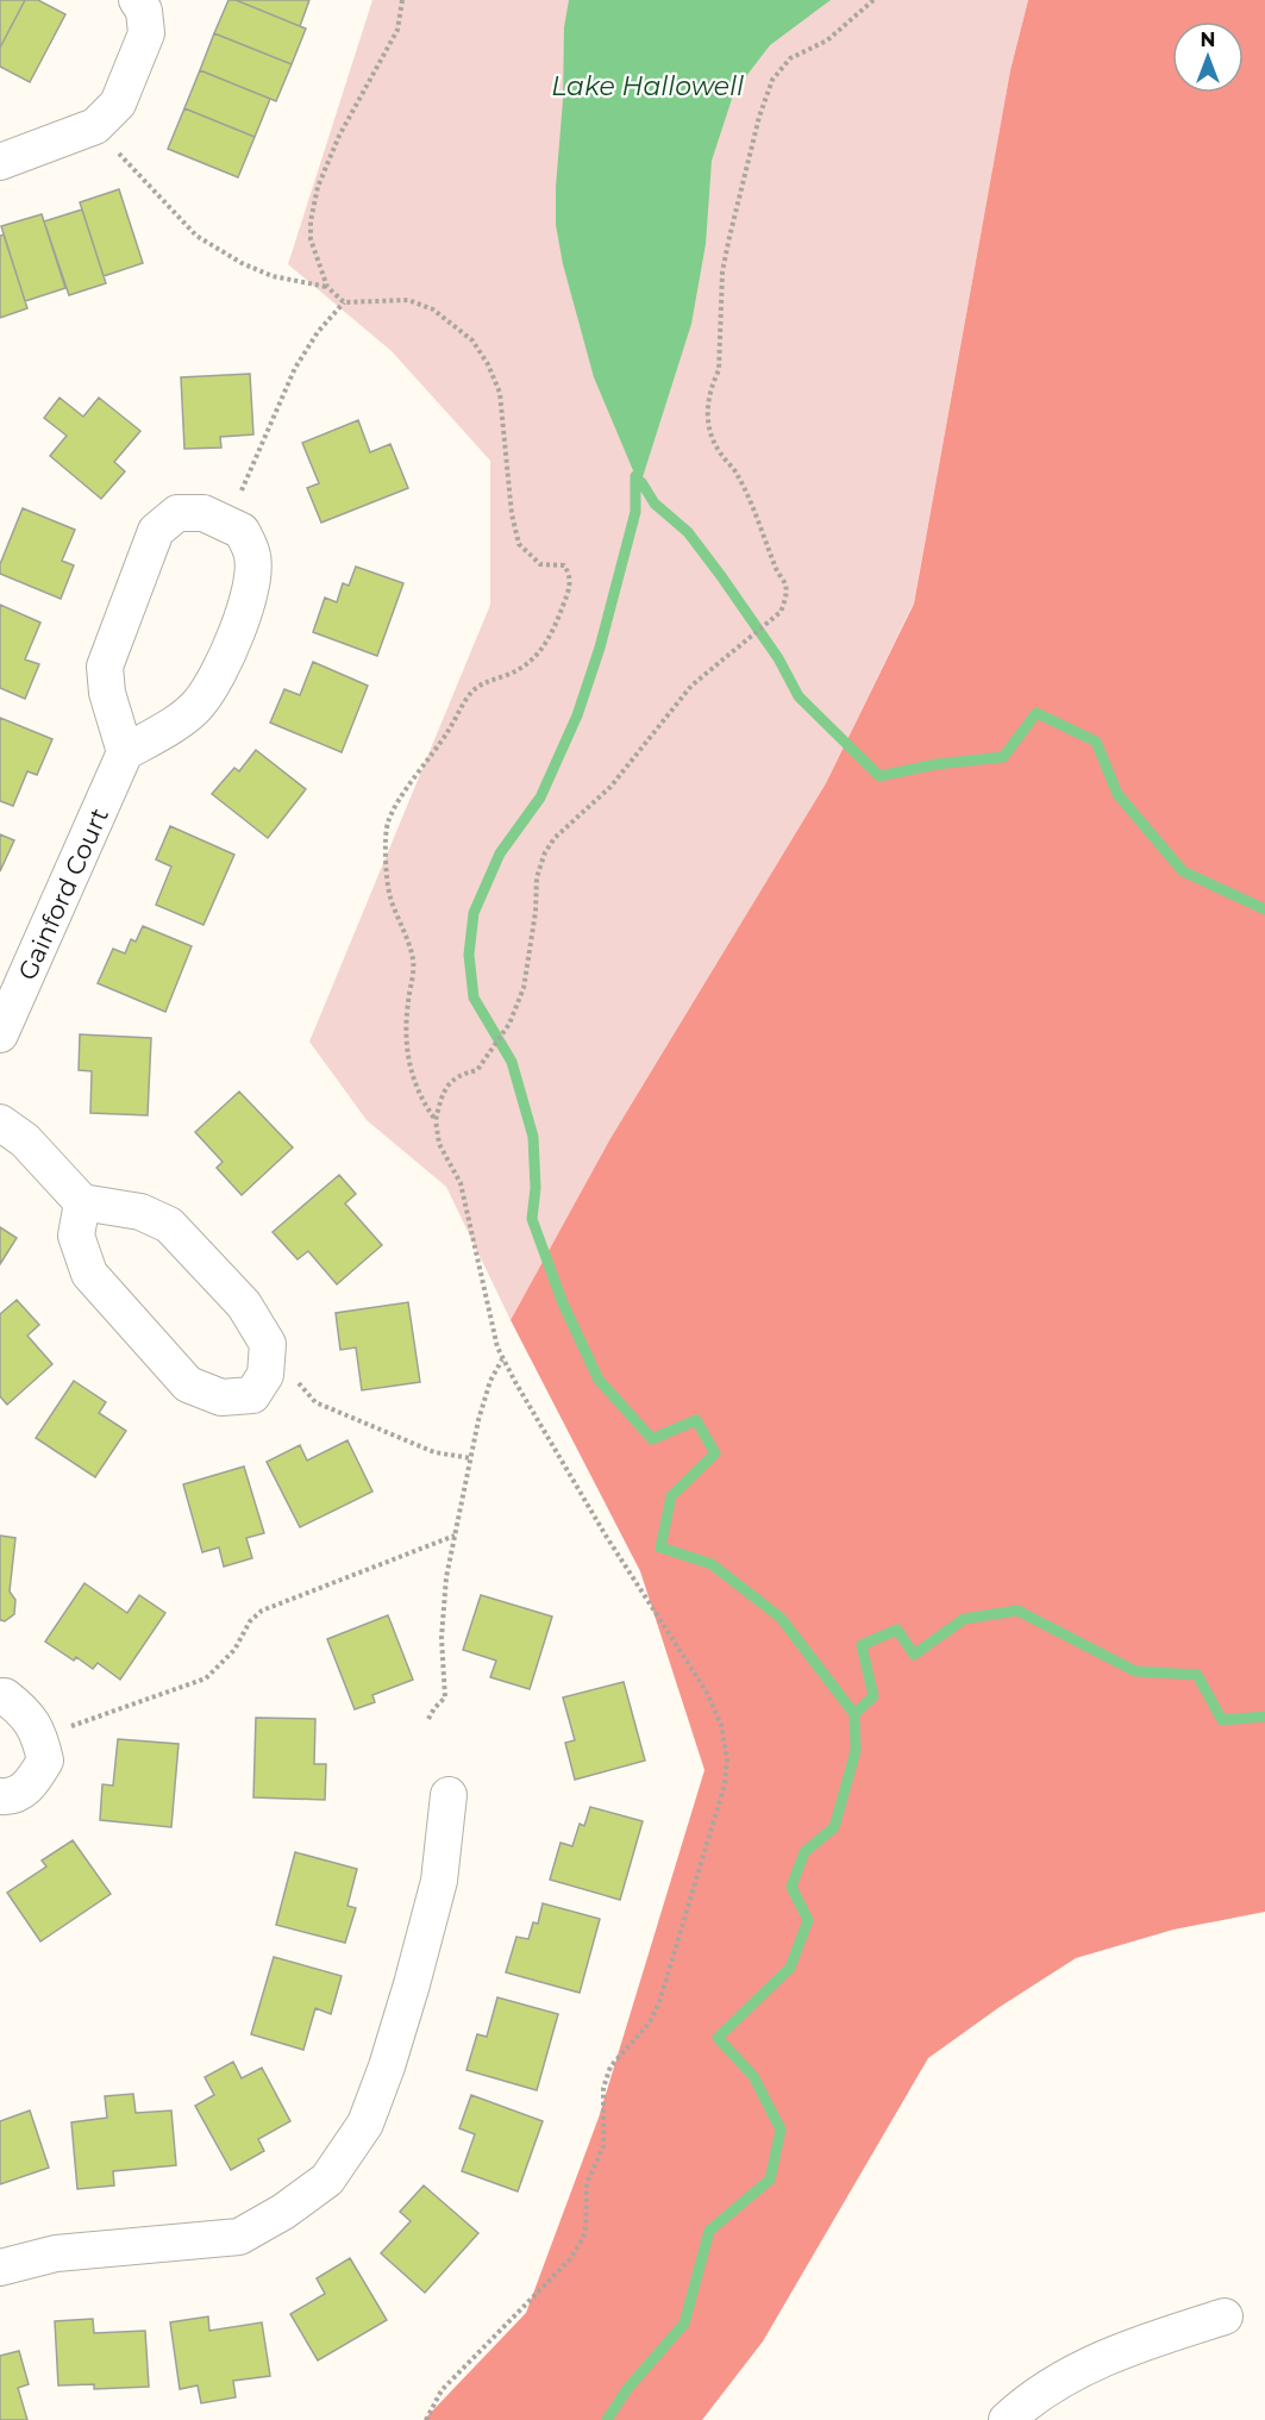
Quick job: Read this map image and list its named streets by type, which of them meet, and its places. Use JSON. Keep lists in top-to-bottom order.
{
  "streets": {
    "street": ["Gainford Court"]
  },
  "water": ["Lake Hallowell"],
  "north": "top"
}
